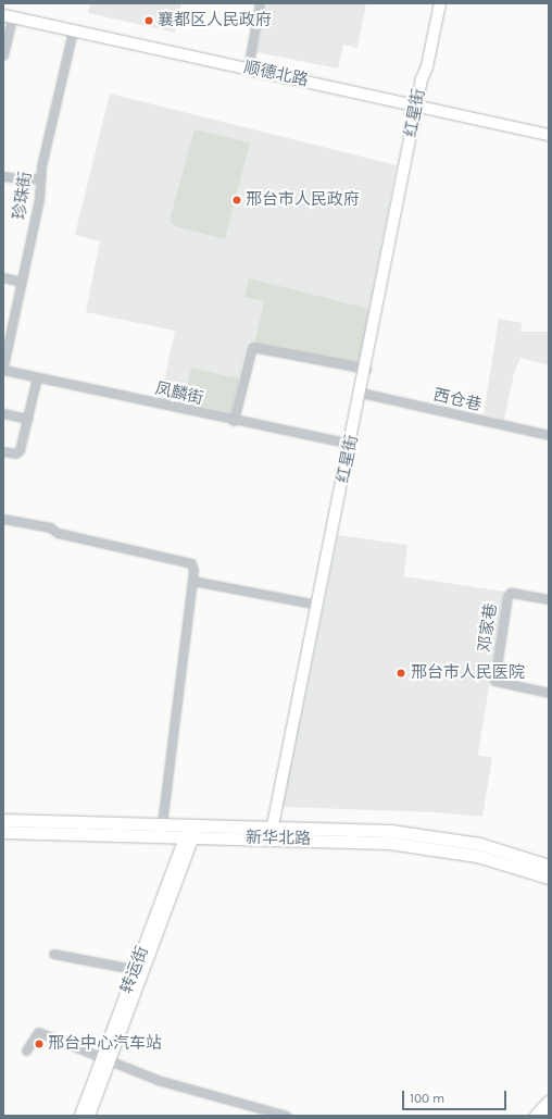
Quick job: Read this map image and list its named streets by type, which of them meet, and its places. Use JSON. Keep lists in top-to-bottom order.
{
  "streets": {
    "main road": ["新华北路"],
    "street": [
      "顺德北路",
      "红星街",
      "珍珠街",
      "凤麟街",
      "西仓巷",
      "邓家巷",
      "转运街"
    ]
  },
  "crossings": [
    ["顺德北路", "红星街"],
    ["顺德北路", "珍珠街"],
    ["红星街", "凤麟街"],
    ["红星街", "西仓巷"],
    ["红星街", "新华北路"],
    ["珍珠街", "凤麟街"],
    ["新华北路", "转运街"]
  ],
  "places": [
    "襄都区人民政府",
    "邢台市人民政府",
    "邢台市人民医院",
    "邢台中心汽车站"
  ],
  "scale_bar": "100 m"
}
